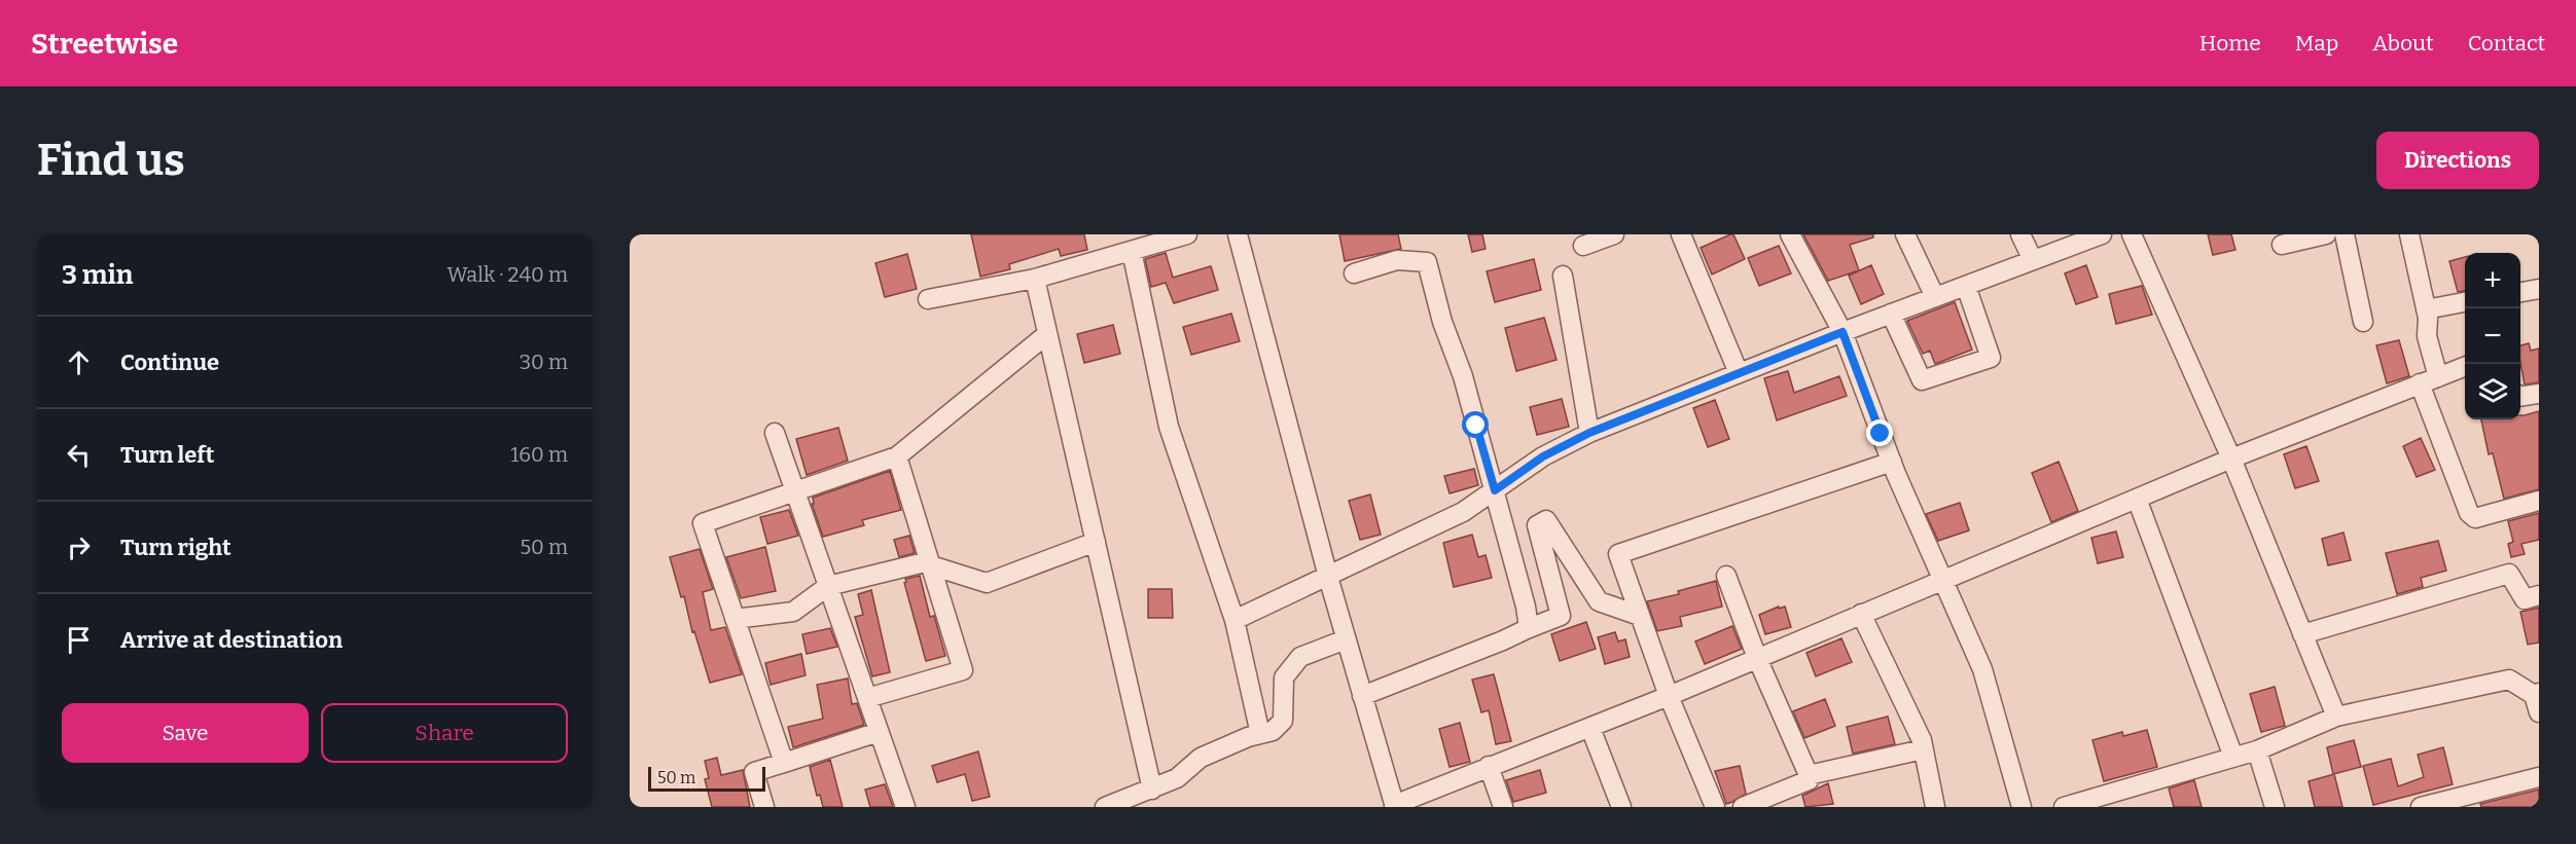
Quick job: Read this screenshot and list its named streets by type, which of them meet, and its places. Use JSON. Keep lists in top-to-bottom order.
{
  "scale_bar": "50 m",
  "page": {
    "header": "Streetwise",
    "nav": [
      "Home",
      "Map",
      "About",
      "Contact"
    ],
    "buttons": [
      "Directions",
      ["Save", "Share"]
    ],
    "title": "Find us",
    "heading": ["3 min", "Walk · 240 m"],
    "map_buttons": ["+", "−"],
    "list": [
      ["Continue", "30 m"],
      ["Turn left", "160 m"],
      ["Turn right", "50 m"],
      "Arrive at destination"
    ],
    "scale": "50 m"
  }
}
